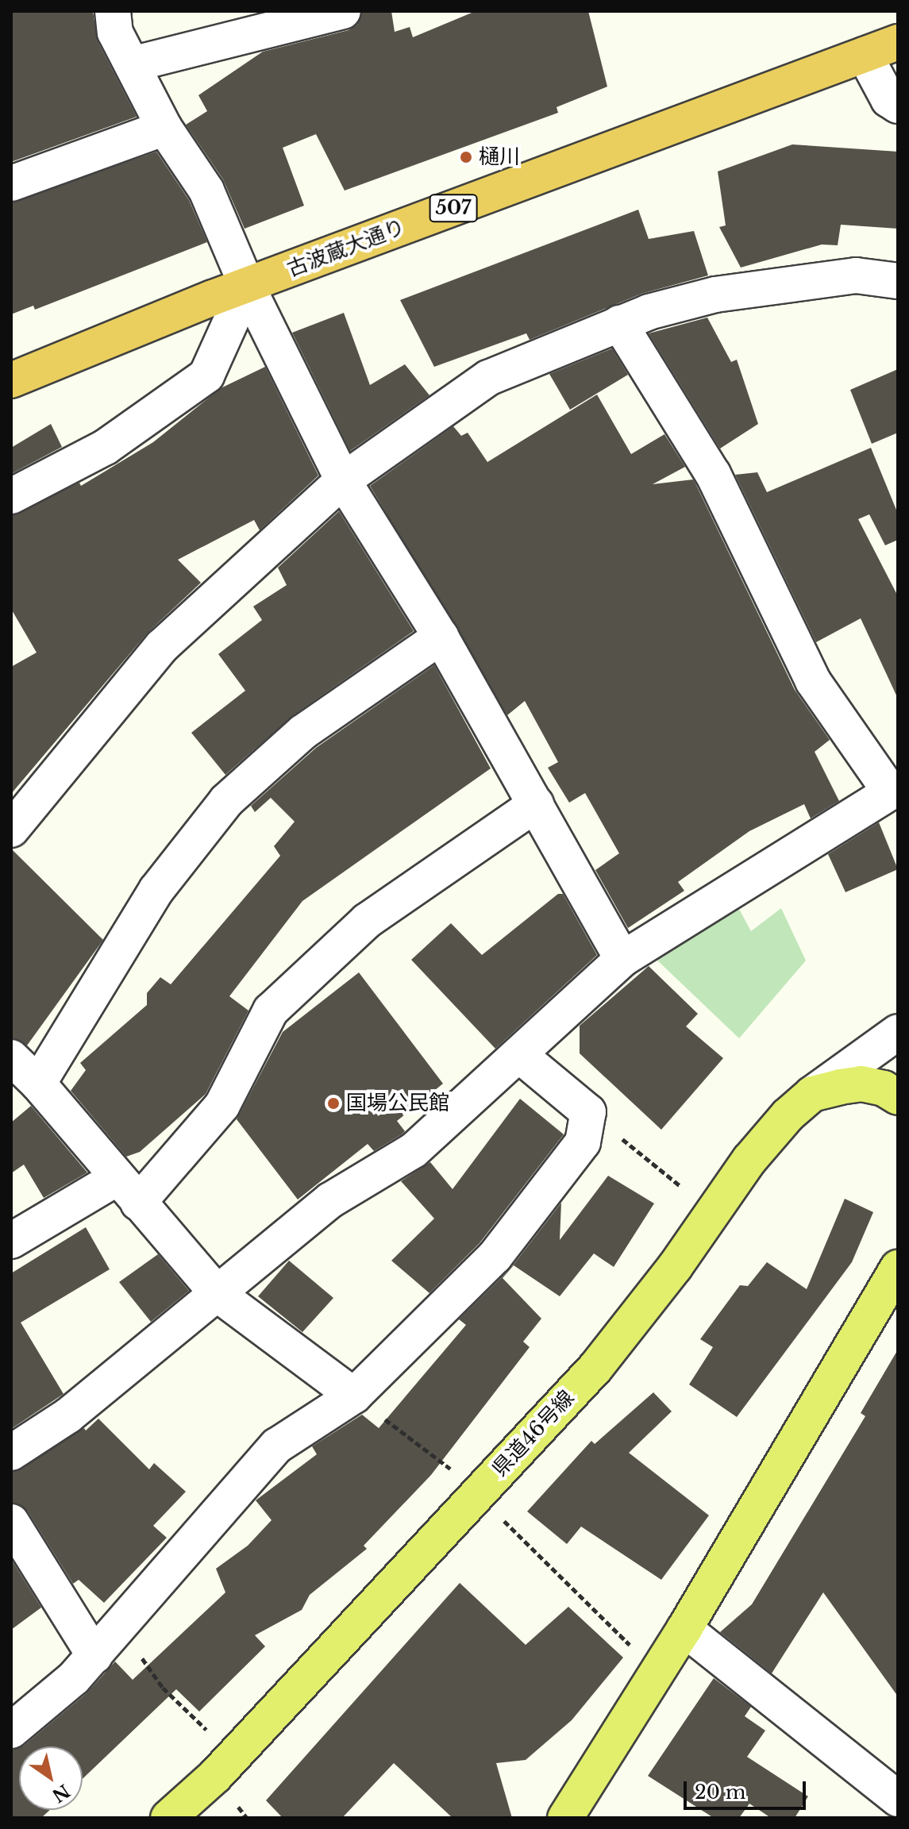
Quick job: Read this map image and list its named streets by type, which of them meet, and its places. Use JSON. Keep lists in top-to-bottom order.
{
  "streets": {
    "highway": ["507", "古波蔵大通り"],
    "main road": ["県道46号線"]
  },
  "places": ["樋川", "国場公民館"],
  "scale_bar": "20 m",
  "north": "bottom right"
}
